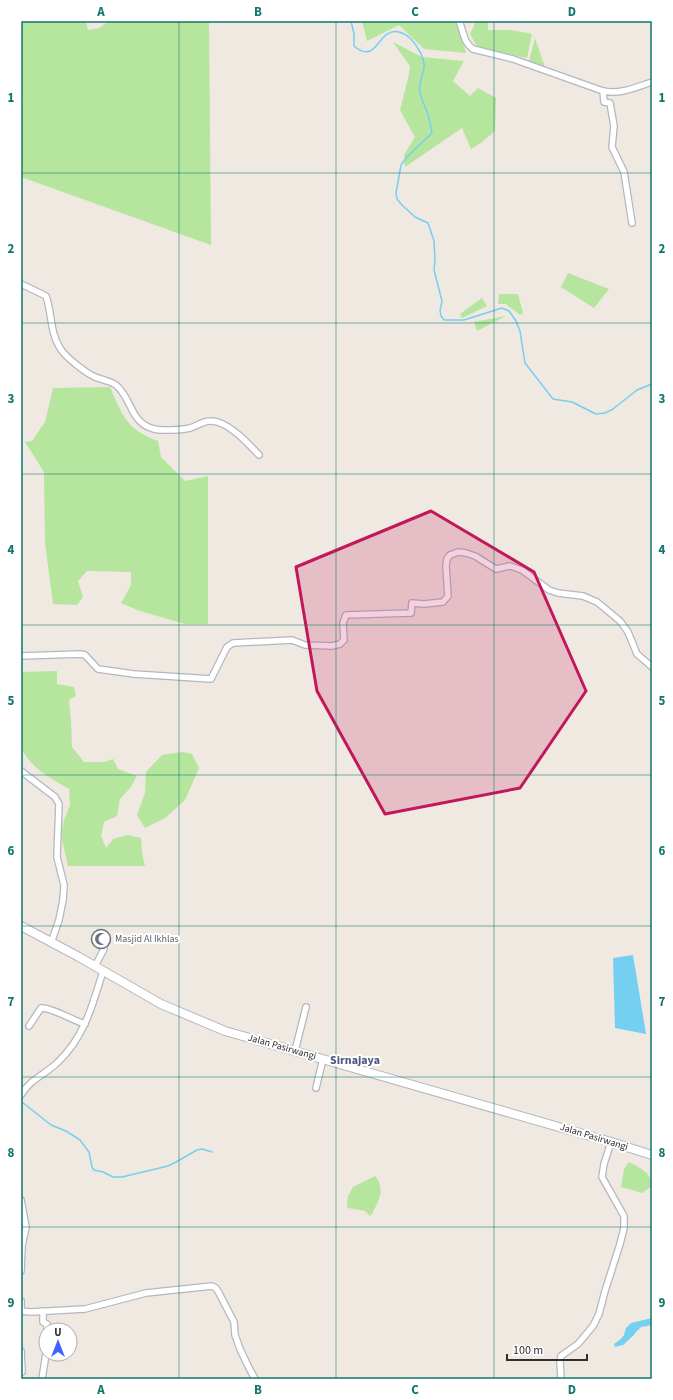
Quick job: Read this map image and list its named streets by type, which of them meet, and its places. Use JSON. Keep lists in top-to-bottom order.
{
  "streets": {
    "street": ["Jalan Pasirwangi"]
  },
  "districts": ["Sirnajaya"],
  "places": {
    "mosque": ["Masjid Al Ikhlas"]
  },
  "scale_bar": "100 m",
  "north": "top",
  "grid": {
    "columns": [
      "A",
      "B",
      "C",
      "D"
    ],
    "rows": [
      "1",
      "2",
      "3",
      "4",
      "5",
      "6",
      "7",
      "8",
      "9"
    ]
  }
}
